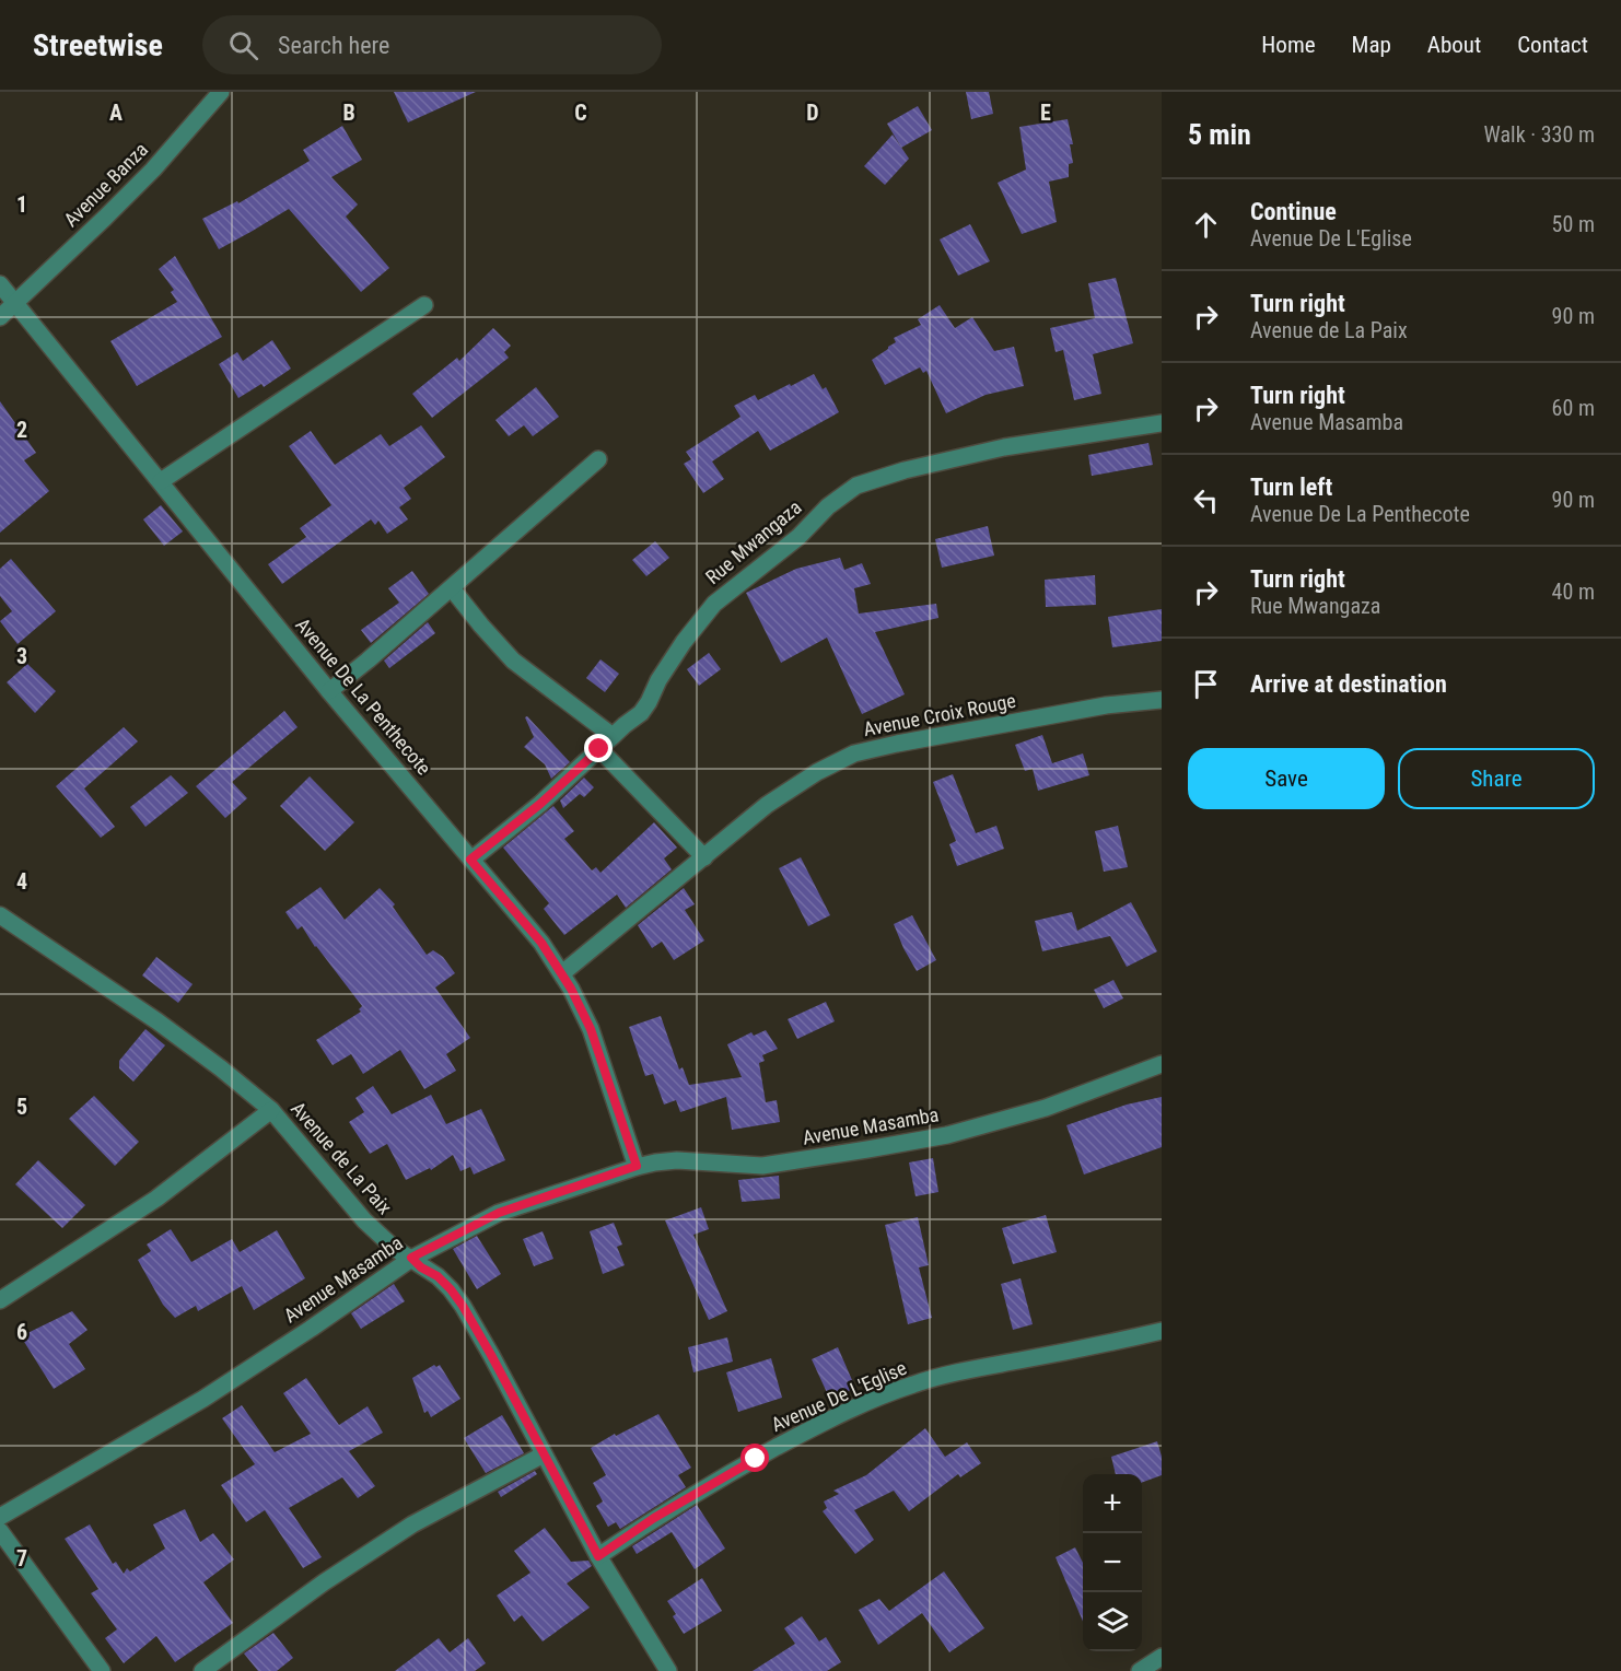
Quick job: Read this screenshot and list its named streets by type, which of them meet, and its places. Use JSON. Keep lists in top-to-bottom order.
{
  "streets": {
    "street": [
      "Avenue Banza",
      "Rue Mwangaza",
      "Avenue De La Penthecote",
      "Avenue Croix Rouge",
      "Avenue Masamba",
      "Avenue de La Paix",
      "Avenue De L'Eglise"
    ]
  },
  "crossings": [
    ["Avenue Banza", "Avenue De La Penthecote"],
    ["Rue Mwangaza", "Avenue De La Penthecote"],
    ["Avenue De La Penthecote", "Avenue Croix Rouge"],
    ["Avenue De La Penthecote", "Avenue Masamba"],
    ["Avenue Masamba", "Avenue de La Paix"],
    ["Avenue de La Paix", "Avenue De L'Eglise"]
  ],
  "page": {
    "header": "Streetwise",
    "search": "Search here",
    "nav": [
      "Home",
      "Map",
      "About",
      "Contact"
    ],
    "heading": ["5 min", "Walk · 330 m"],
    "list": [
      ["Continue", "Avenue De L'Eglise", "50 m"],
      ["Turn right", "Avenue de La Paix", "90 m"],
      ["Turn right", "Avenue Masamba", "60 m"],
      ["Turn left", "Avenue De La Penthecote", "90 m"],
      ["Turn right", "Rue Mwangaza", "40 m"],
      "Arrive at destination"
    ],
    "buttons": ["Save", "Share"],
    "map_buttons": ["+", "−"]
  },
  "grid": {
    "columns": [
      "A",
      "B",
      "C",
      "D",
      "E"
    ],
    "rows": [
      "1",
      "2",
      "3",
      "4",
      "5",
      "6",
      "7"
    ]
  }
}
